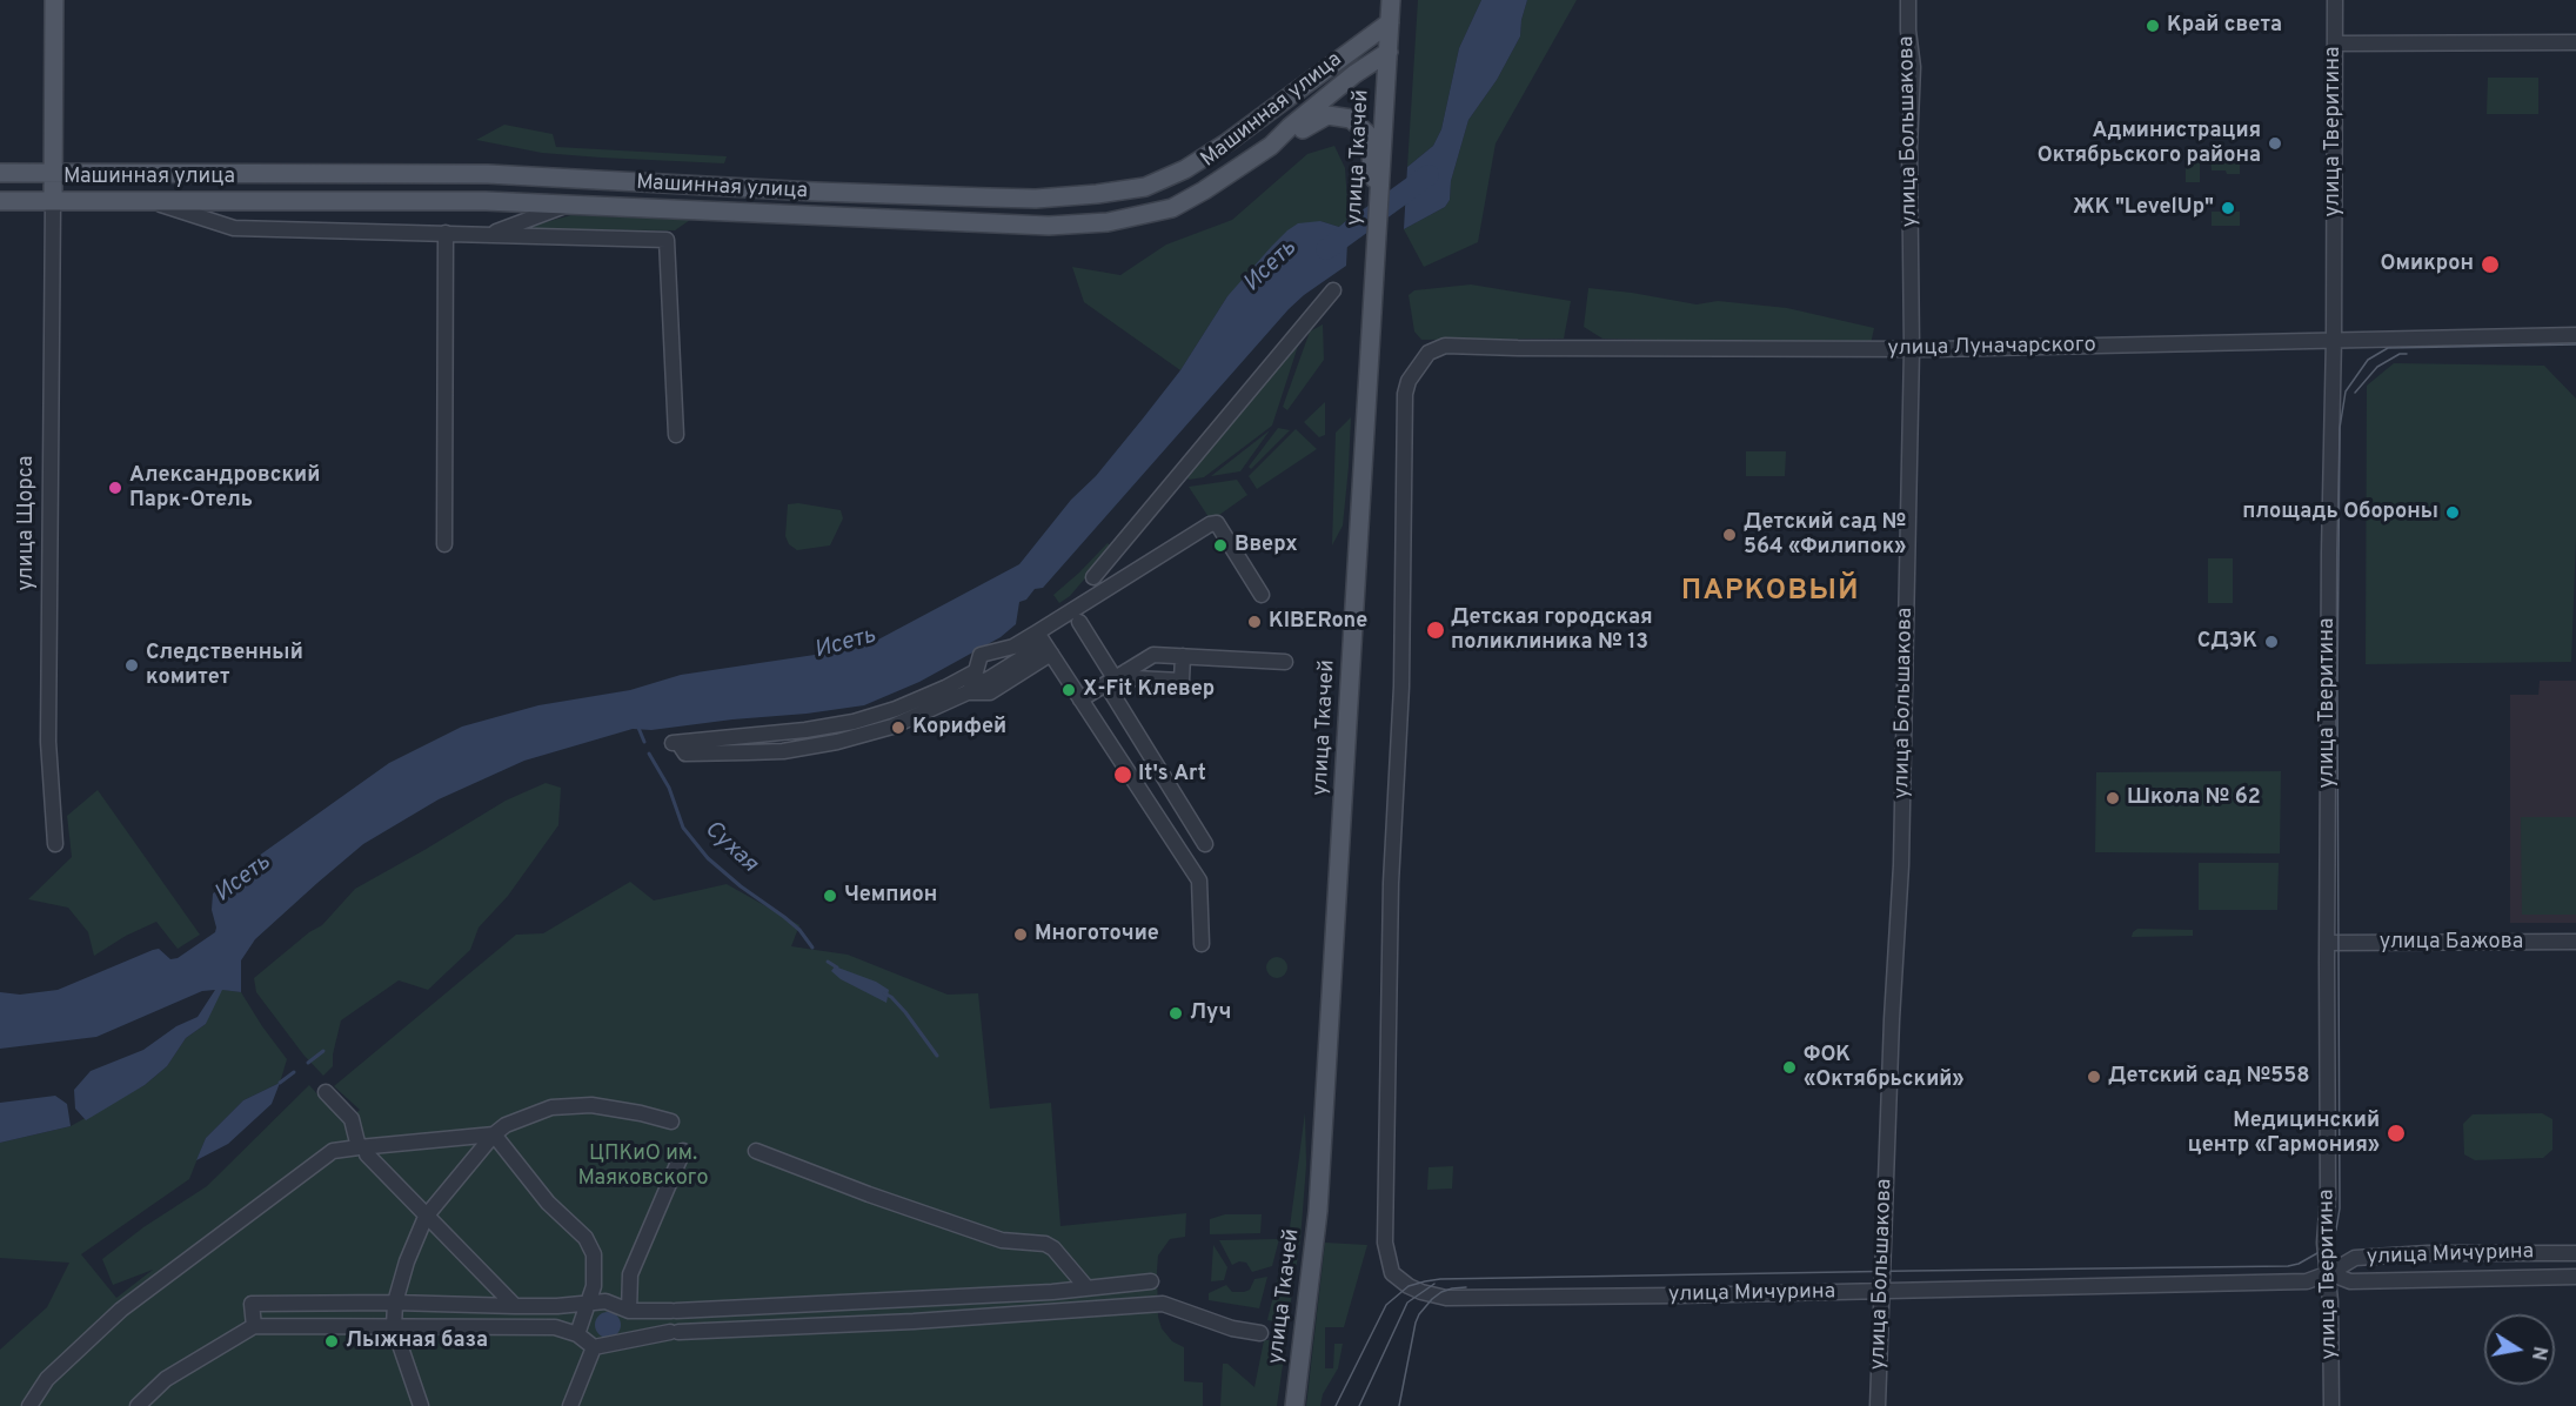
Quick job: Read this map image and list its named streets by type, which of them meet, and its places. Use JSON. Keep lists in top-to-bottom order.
{
  "streets": {
    "main road": ["Машинная улица", "улица Ткачей"],
    "street": [
      "улица Большакова",
      "улица Тверитина",
      "улица Луначарского",
      "улица Щорса",
      "улица Бажова",
      "улица Мичурина"
    ]
  },
  "crossings": [
    ["Машинная улица", "улица Ткачей"],
    ["Машинная улица", "улица Щорса"],
    ["улица Большакова", "улица Луначарского"],
    ["улица Большакова", "улица Мичурина"],
    ["улица Тверитина", "улица Луначарского"],
    ["улица Тверитина", "улица Бажова"],
    ["улица Тверитина", "улица Мичурина"],
    ["улица Луначарского", "улица Мичурина"]
  ],
  "districts": ["ПАРКОВЫЙ"],
  "water": ["Исеть", "Сухая"],
  "parks": ["ЦПКиО им. Маяковского"],
  "places": [
    "Край света",
    "Администрация Октябрьского района",
    "ЖК \"LevelUp\"",
    "Омикрон",
    "Александровский Парк-Отель",
    "площадь Обороны",
    "Детский сад № 564 «Филипок»",
    "Вверх",
    "KIBERone",
    "Детская городская поликлиника № 13",
    "СДЭК",
    "Следственный комитет",
    "X-Fit Клевер",
    "Корифей",
    "It's Art",
    "Школа № 62",
    "Чемпион",
    "Многоточие",
    "Луч",
    "ФОК «Октябрьский»",
    "Детский сад №558",
    "Медицинский центр «Гармония»",
    "Лыжная база"
  ],
  "north": "right"
}
